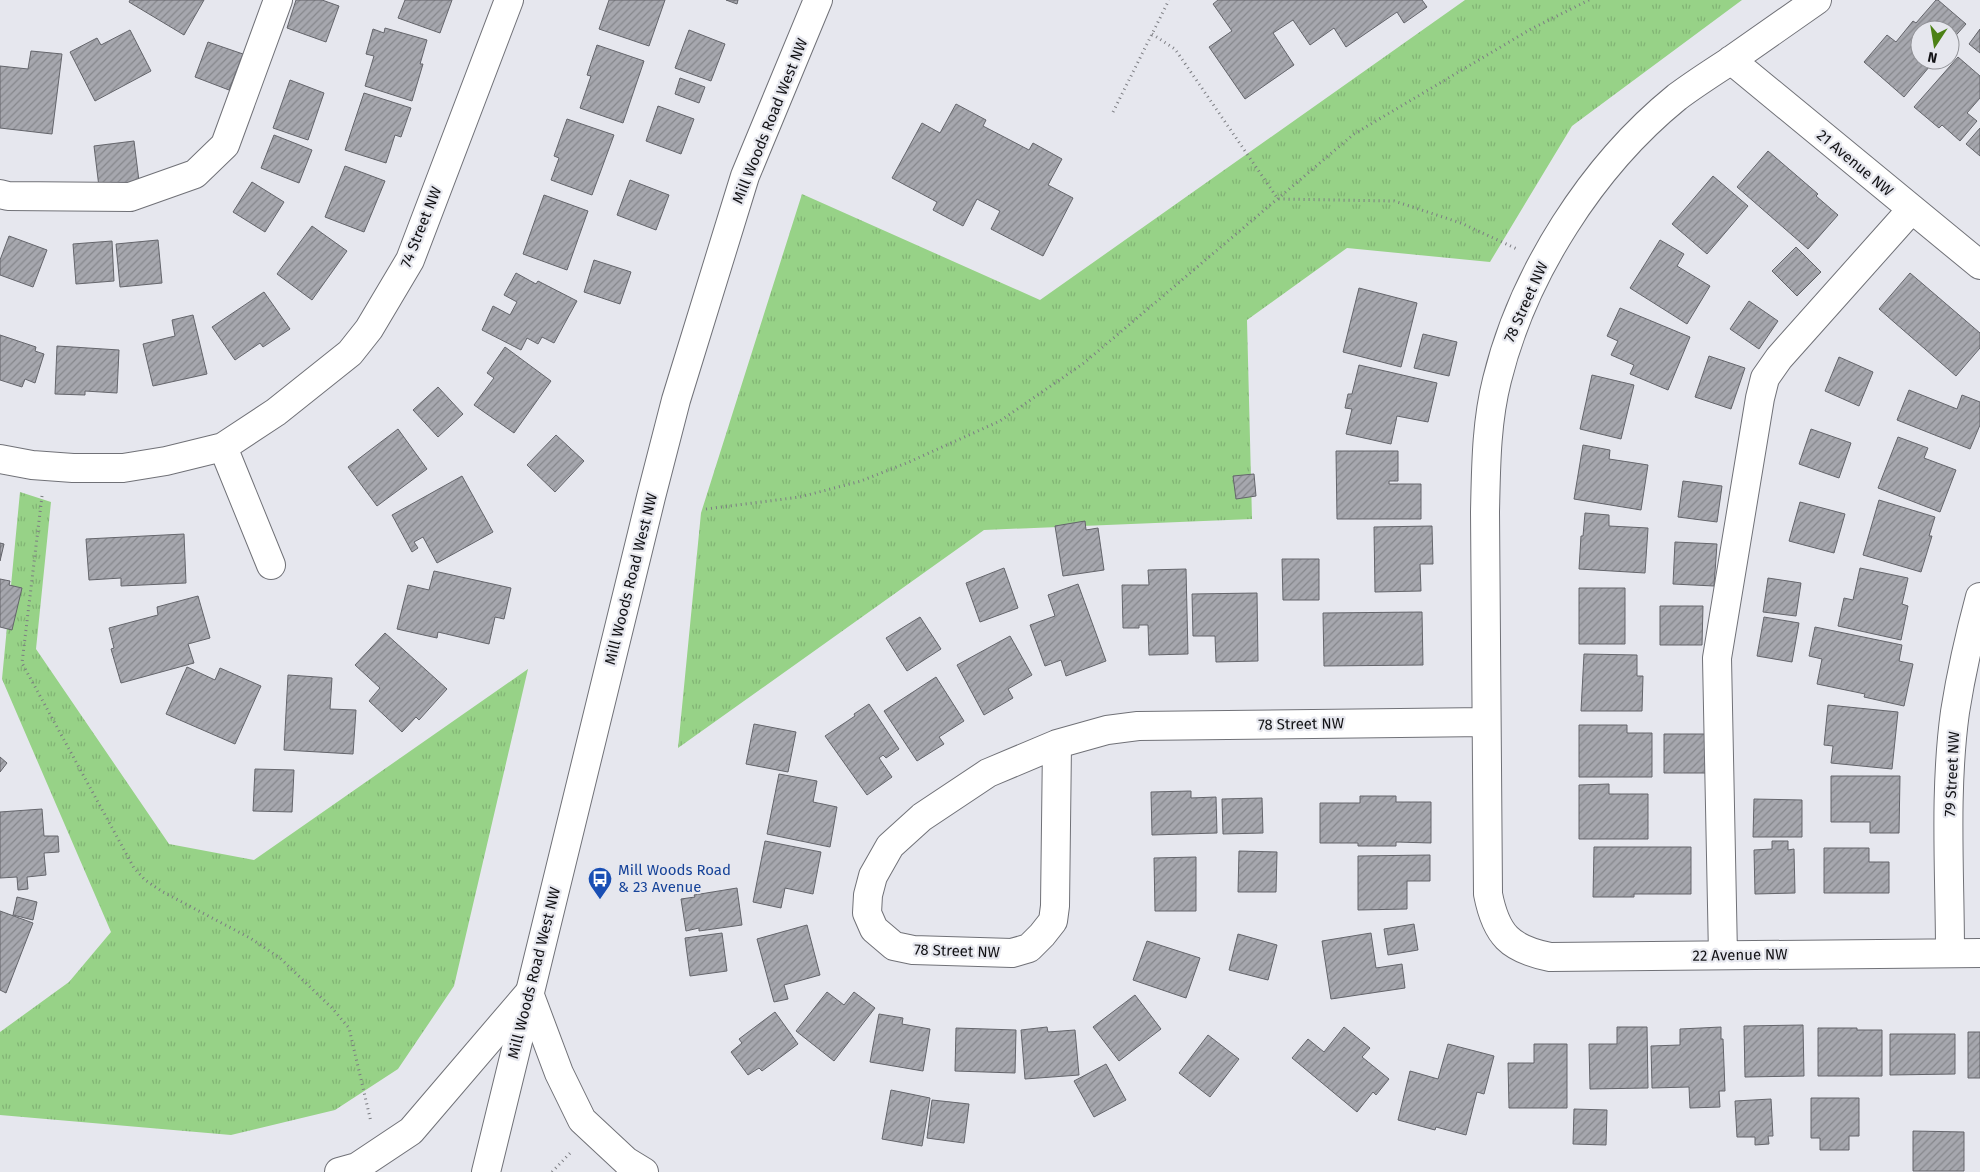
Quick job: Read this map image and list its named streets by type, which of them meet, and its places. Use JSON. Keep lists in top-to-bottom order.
{
  "streets": {
    "street": [
      "Mill Woods Road West NW",
      "21 Avenue NW",
      "74 Street NW",
      "78 Street NW",
      "79 Street NW",
      "22 Avenue NW"
    ]
  },
  "crossings": [
    ["21 Avenue NW", "78 Street NW"],
    ["78 Street NW", "22 Avenue NW"],
    ["79 Street NW", "22 Avenue NW"]
  ],
  "places": {
    "bus stop": ["Mill Woods Road & 23 Avenue"]
  },
  "north": "bottom"
}
